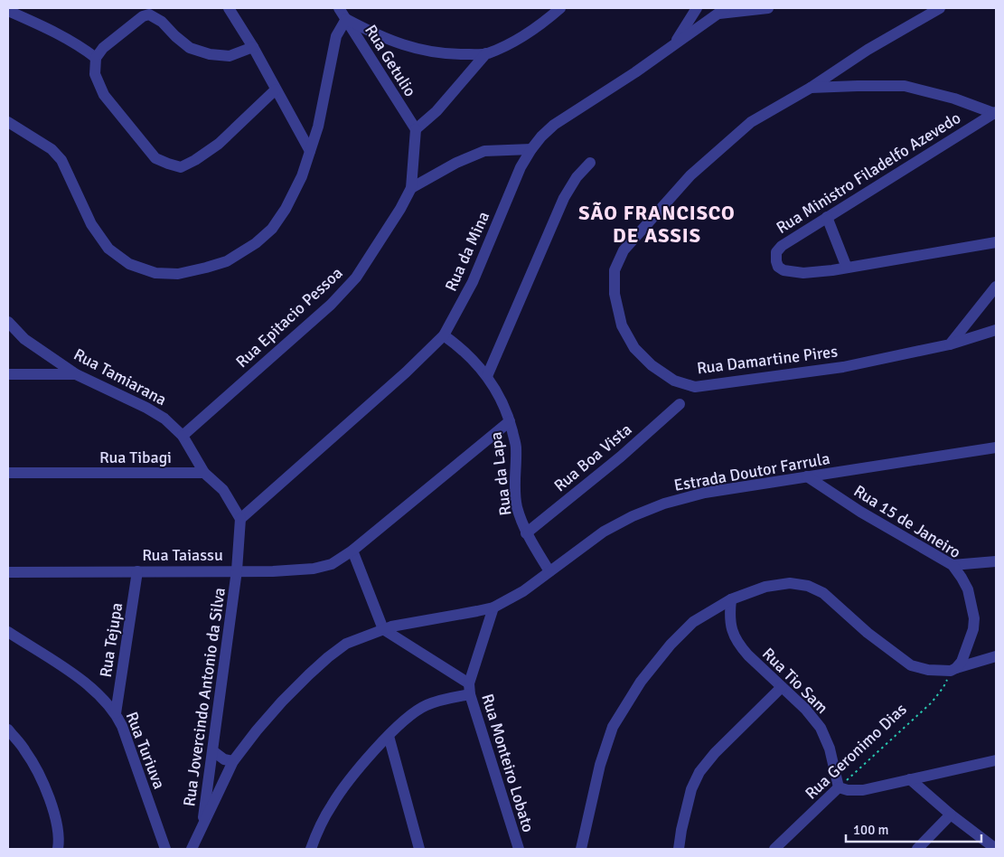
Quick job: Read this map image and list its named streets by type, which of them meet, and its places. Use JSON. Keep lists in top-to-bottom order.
{
  "streets": {
    "street": [
      "Rua Getulio",
      "Rua Ministro Filadelfo Azevedo",
      "Rua da Mina",
      "Rua Epitacio Pessoa",
      "Rua Damartine Pires",
      "Rua Tamiarana",
      "Rua Tibagi",
      "Rua Boa Vista",
      "Estrada Doutor Farrula",
      "Rua da Lapa",
      "Rua 15 de Janeiro",
      "Rua Taiassu",
      "Rua Tejupa",
      "Rua Tio Sam",
      "Rua Jovercindo Antonio da Silva",
      "Rua Turiuva",
      "Rua Geronimo Dias",
      "Rua Monteiro Lobato"
    ]
  },
  "crossings": [
    ["Rua Getulio", "Rua Epitacio Pessoa"],
    ["Rua da Mina", "Rua da Lapa"],
    ["Rua da Mina", "Rua Jovercindo Antonio da Silva"],
    ["Rua Epitacio Pessoa", "Rua Tamiarana"],
    ["Rua Tamiarana", "Rua Tibagi"],
    ["Rua Boa Vista", "Rua da Lapa"],
    ["Estrada Doutor Farrula", "Rua da Lapa"],
    ["Estrada Doutor Farrula", "Rua 15 de Janeiro"],
    ["Estrada Doutor Farrula", "Rua Jovercindo Antonio da Silva"],
    ["Estrada Doutor Farrula", "Rua Monteiro Lobato"],
    ["Rua da Lapa", "Rua Taiassu"],
    ["Rua 15 de Janeiro", "Rua Geronimo Dias"],
    ["Rua Taiassu", "Rua Tejupa"],
    ["Rua Taiassu", "Rua Jovercindo Antonio da Silva"],
    ["Rua Tejupa", "Rua Turiuva"],
    ["Rua Tio Sam", "Rua Geronimo Dias"]
  ],
  "districts": ["SÃO FRANCISCO DE ASSIS"],
  "scale_bar": "100 m"
}
